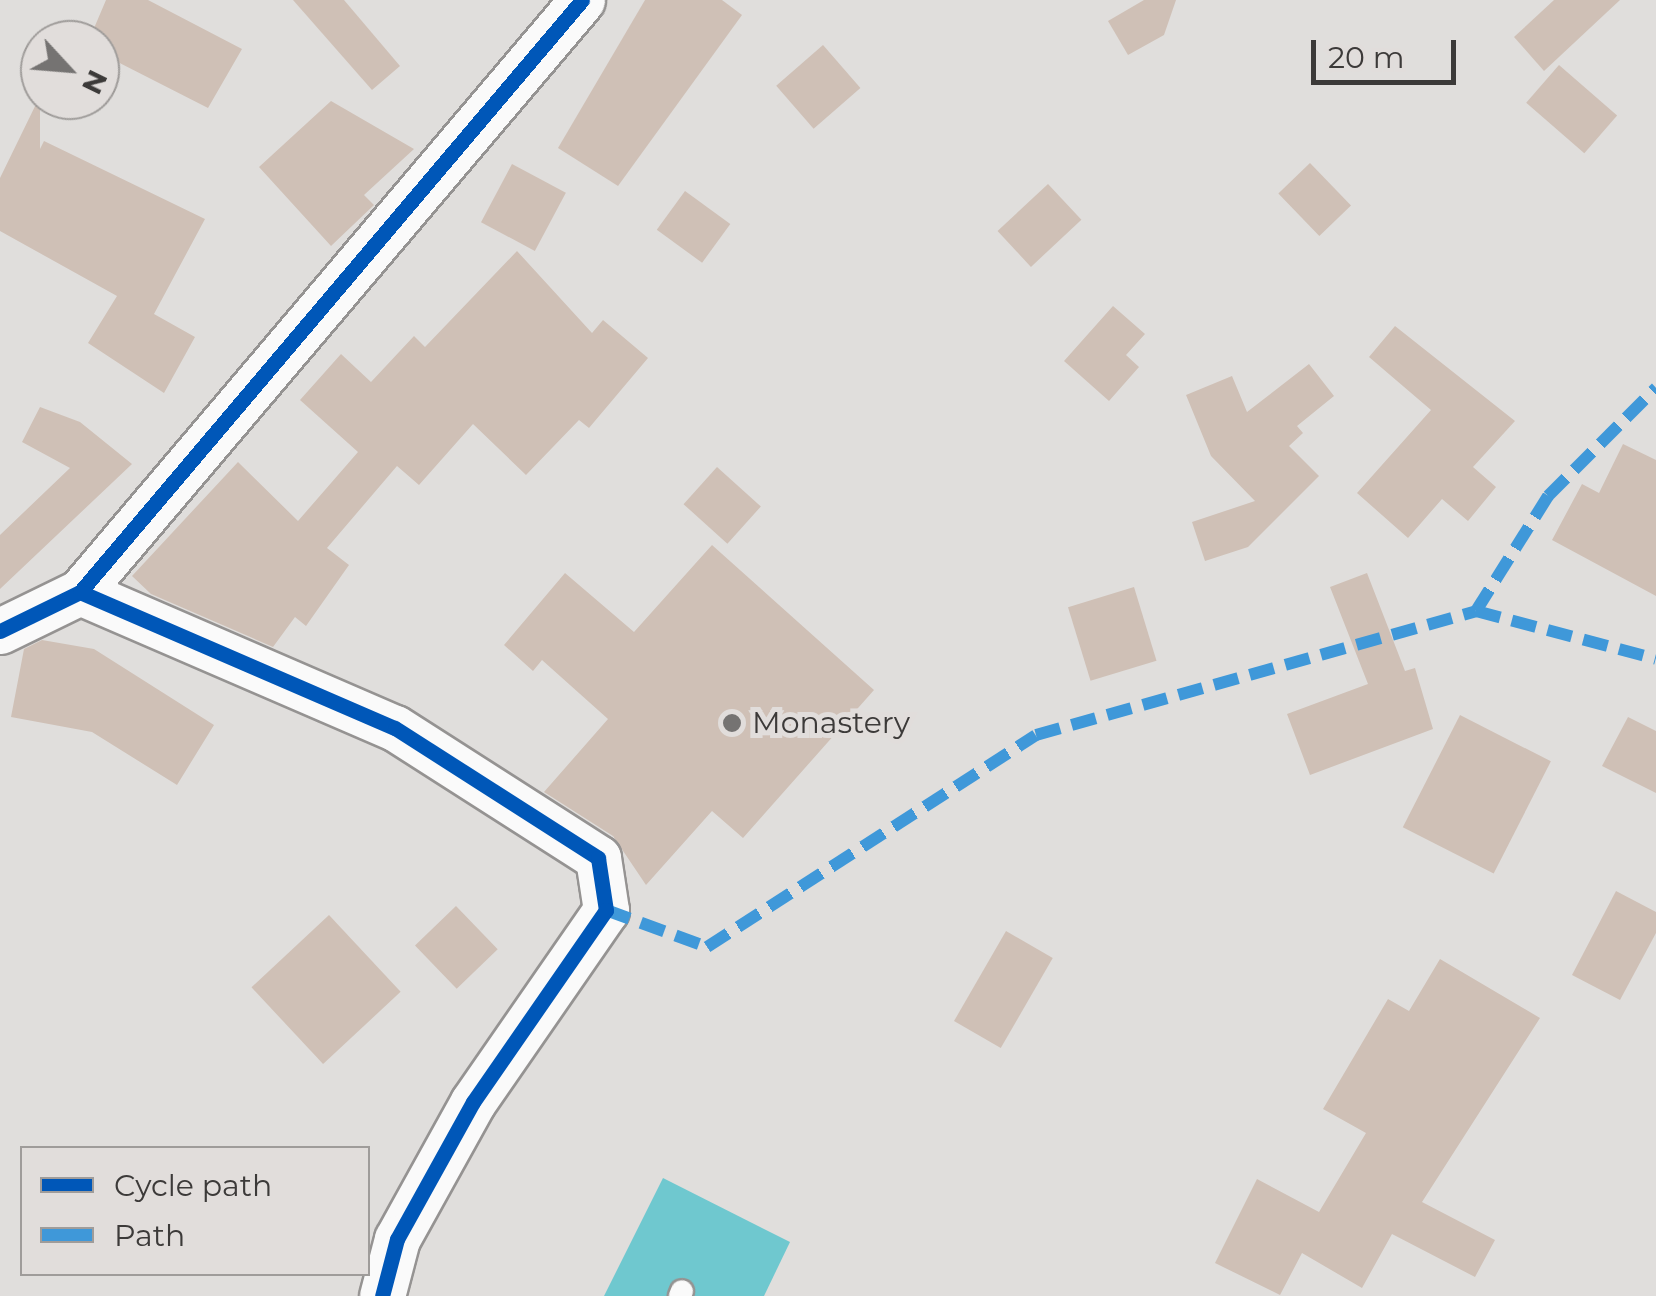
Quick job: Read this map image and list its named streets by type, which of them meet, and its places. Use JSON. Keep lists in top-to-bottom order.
{
  "places": ["Monastery"],
  "legend": ["Cycle path", "Path"],
  "scale_bar": "20 m",
  "north": "bottom right"
}
